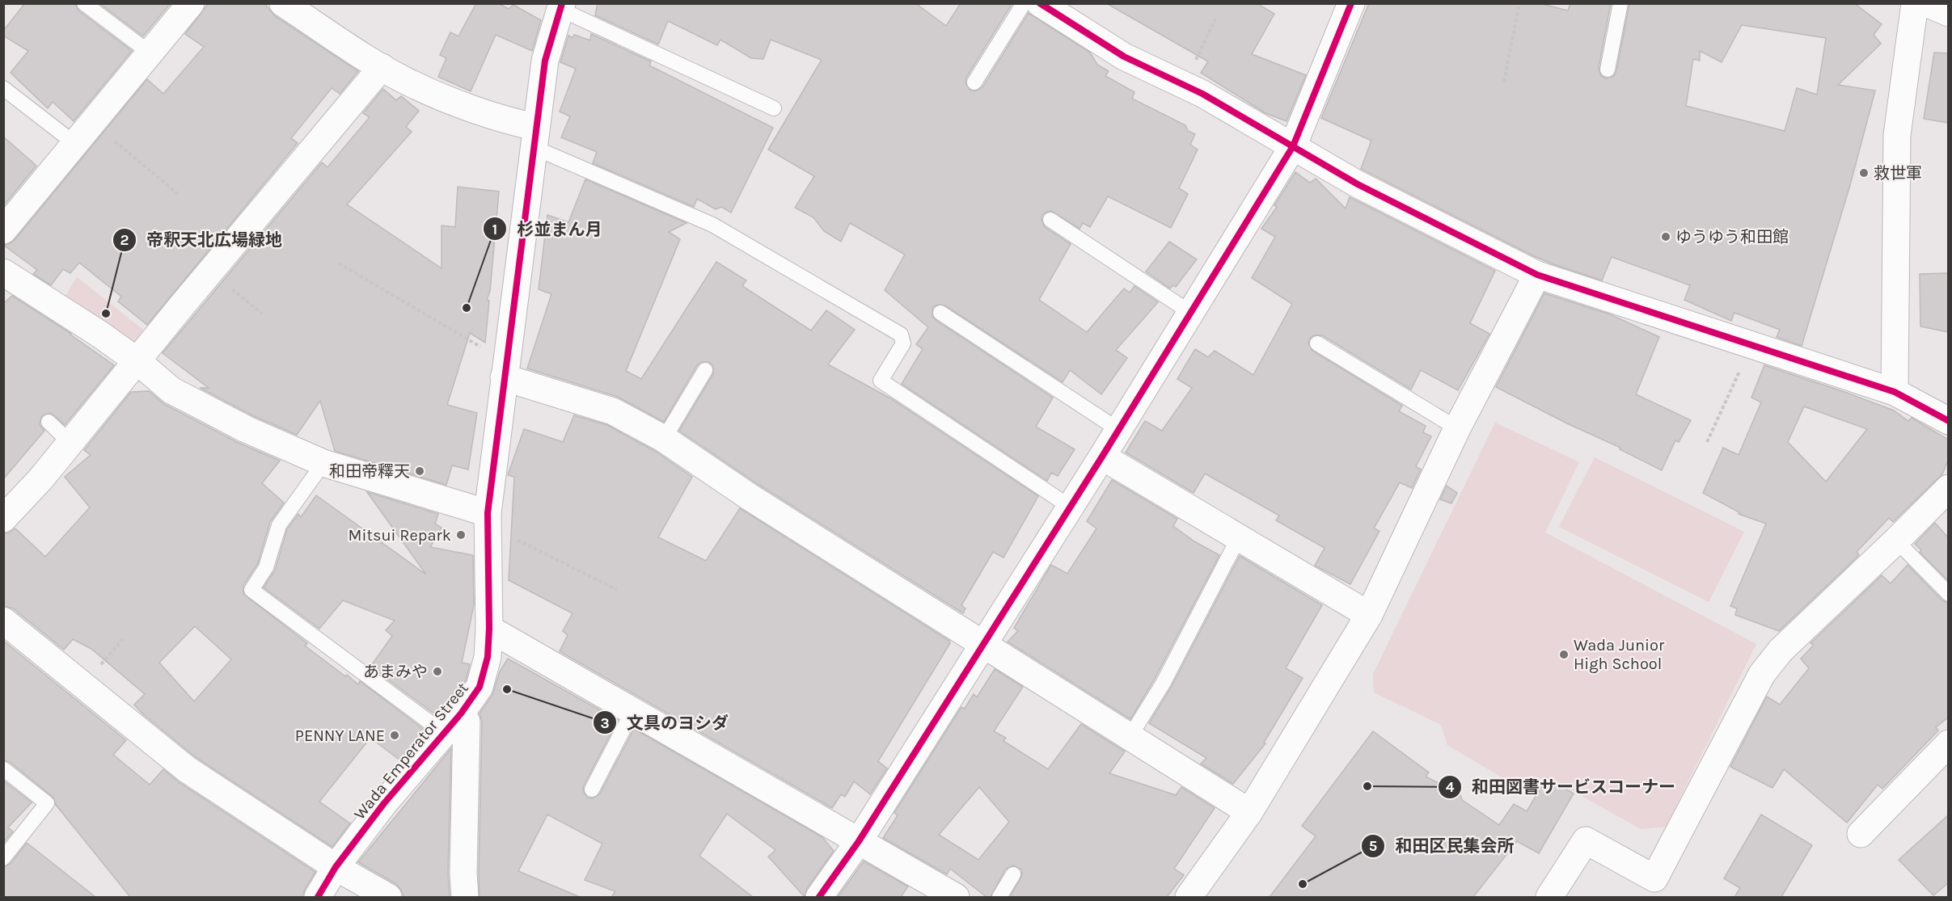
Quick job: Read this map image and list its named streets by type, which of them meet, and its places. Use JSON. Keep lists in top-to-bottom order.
{
  "streets": {
    "street": ["Wada Emperator Street"]
  },
  "places": [
    "救世軍",
    "ゆうゆう和田館",
    "杉並まん月",
    "帝釈天北広場緑地",
    "和田帝釋天",
    "Mitsui Repark",
    "Wada Junior High School",
    "あまみや",
    "文具のヨシダ",
    "PENNY LANE",
    "和田図書サービスコーナー",
    "和田区民集会所"
  ]
}
